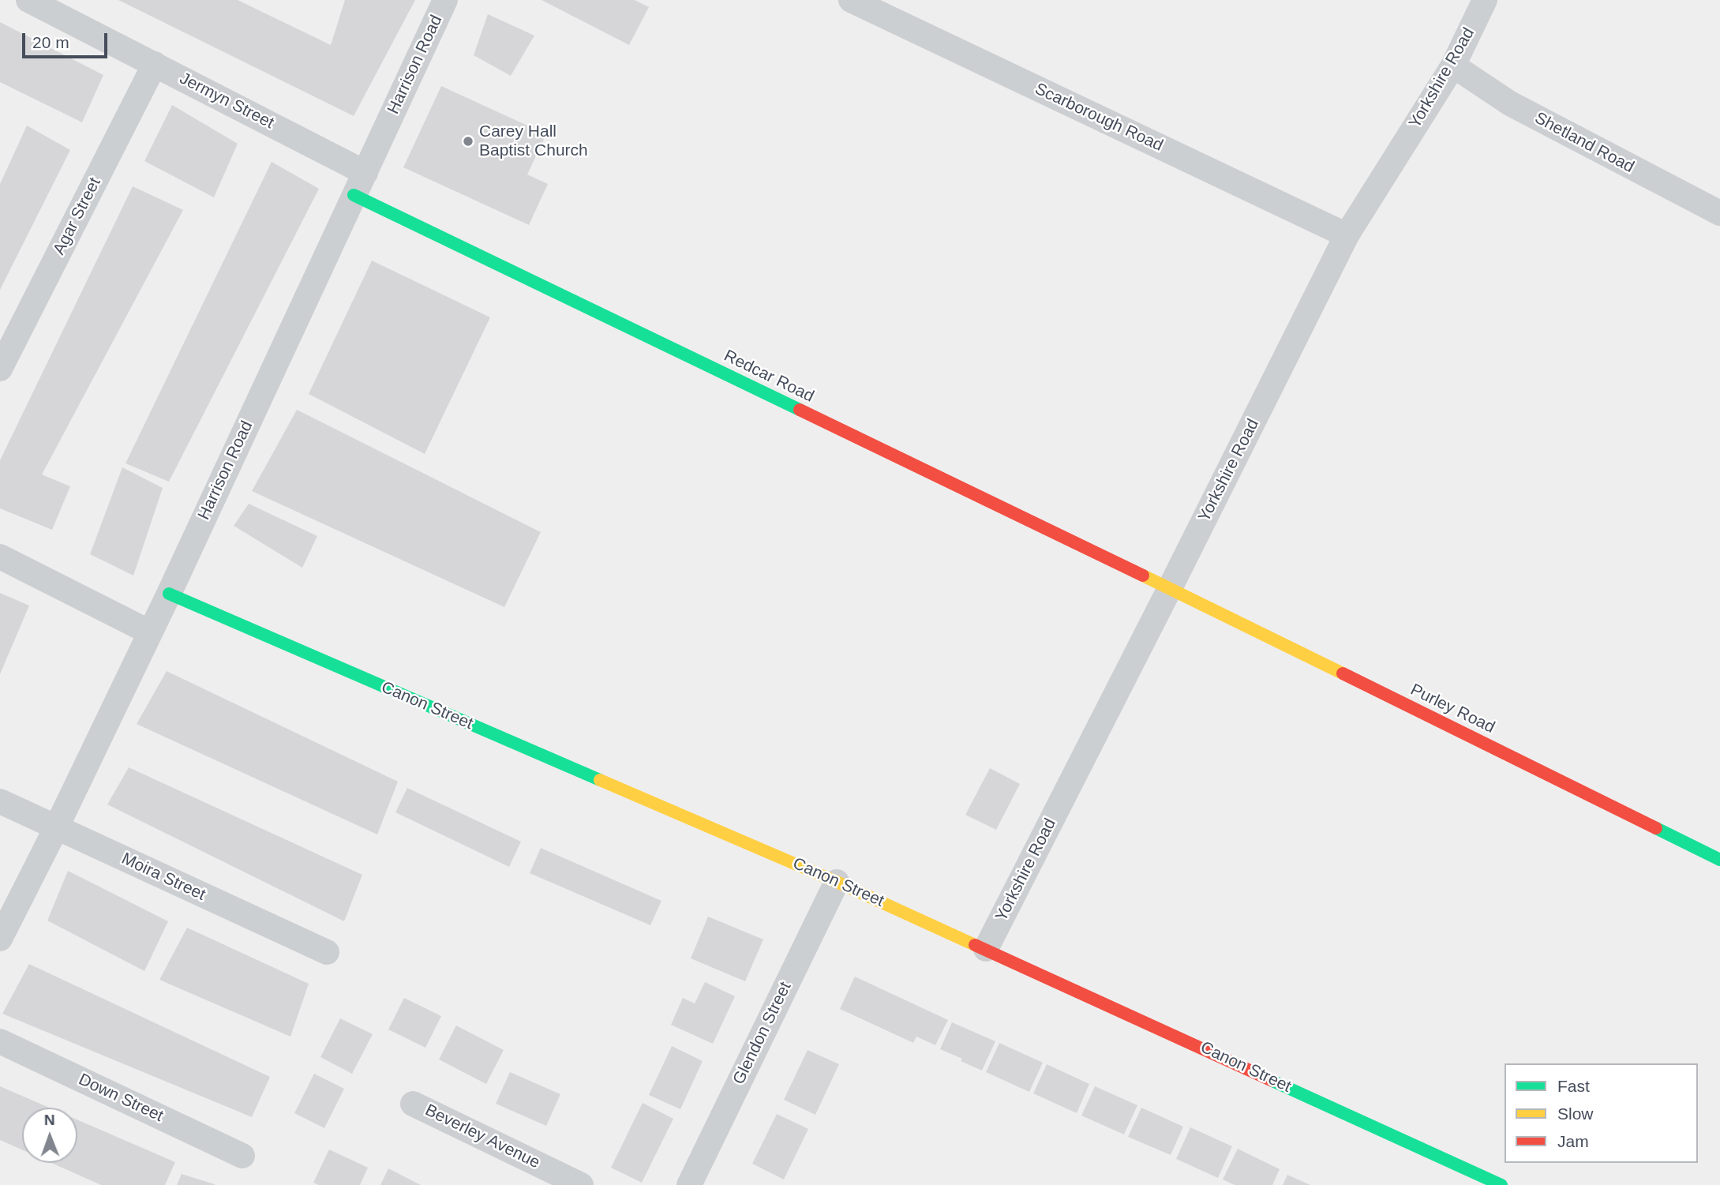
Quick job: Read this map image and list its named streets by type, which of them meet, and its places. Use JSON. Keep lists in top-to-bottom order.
{
  "streets": {
    "street": [
      "Harrison Road",
      "Yorkshire Road",
      "Jermyn Street",
      "Scarborough Road",
      "Shetland Road",
      "Agar Street",
      "Redcar Road",
      "Canon Street",
      "Purley Road",
      "Moira Street",
      "Glendon Street",
      "Down Street",
      "Beverley Avenue"
    ]
  },
  "crossings": [
    ["Harrison Road", "Jermyn Street"],
    ["Harrison Road", "Redcar Road"],
    ["Harrison Road", "Canon Street"],
    ["Harrison Road", "Moira Street"],
    ["Yorkshire Road", "Scarborough Road"],
    ["Yorkshire Road", "Shetland Road"],
    ["Yorkshire Road", "Redcar Road"],
    ["Yorkshire Road", "Canon Street"],
    ["Yorkshire Road", "Purley Road"],
    ["Jermyn Street", "Agar Street"],
    ["Redcar Road", "Purley Road"],
    ["Canon Street", "Glendon Street"]
  ],
  "places": ["Carey Hall Baptist Church"],
  "legend": ["Fast", "Slow", "Jam"],
  "scale_bar": "20 m",
  "north": "top"
}
